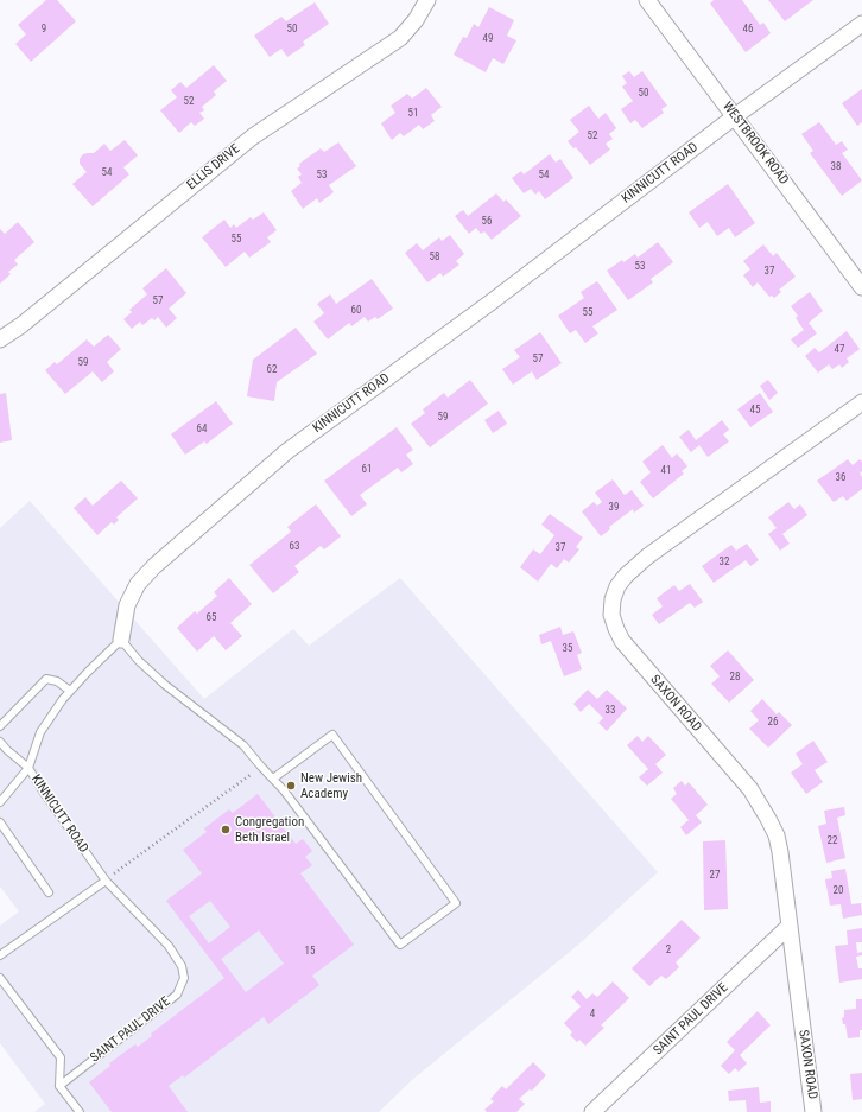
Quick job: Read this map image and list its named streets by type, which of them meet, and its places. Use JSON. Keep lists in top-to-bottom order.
{
  "streets": {
    "street": [
      "WESTBROOK ROAD",
      "ELLIS DRIVE",
      "KINNICUTT ROAD",
      "SAXON ROAD",
      "SAINT PAUL DRIVE"
    ]
  },
  "crossings": [
    ["WESTBROOK ROAD", "KINNICUTT ROAD"],
    ["KINNICUTT ROAD", "SAINT PAUL DRIVE"],
    ["SAXON ROAD", "SAINT PAUL DRIVE"]
  ],
  "places": ["New Jewish Academy", "Congregation Beth Israel"],
  "house_numbers": [
    "9",
    "50",
    "46",
    "49",
    "50",
    "52",
    "51",
    "52",
    "38",
    "54",
    "53",
    "54",
    "56",
    "55",
    "58",
    "53",
    "37",
    "57",
    "60",
    "55",
    "47",
    "57",
    "59",
    "62",
    "45",
    "59",
    "64",
    "61",
    "41",
    "36",
    "39",
    "63",
    "37",
    "32",
    "65",
    "35",
    "28",
    "33",
    "26",
    "22",
    "27",
    "20",
    "2",
    "15",
    "4"
  ]
}
